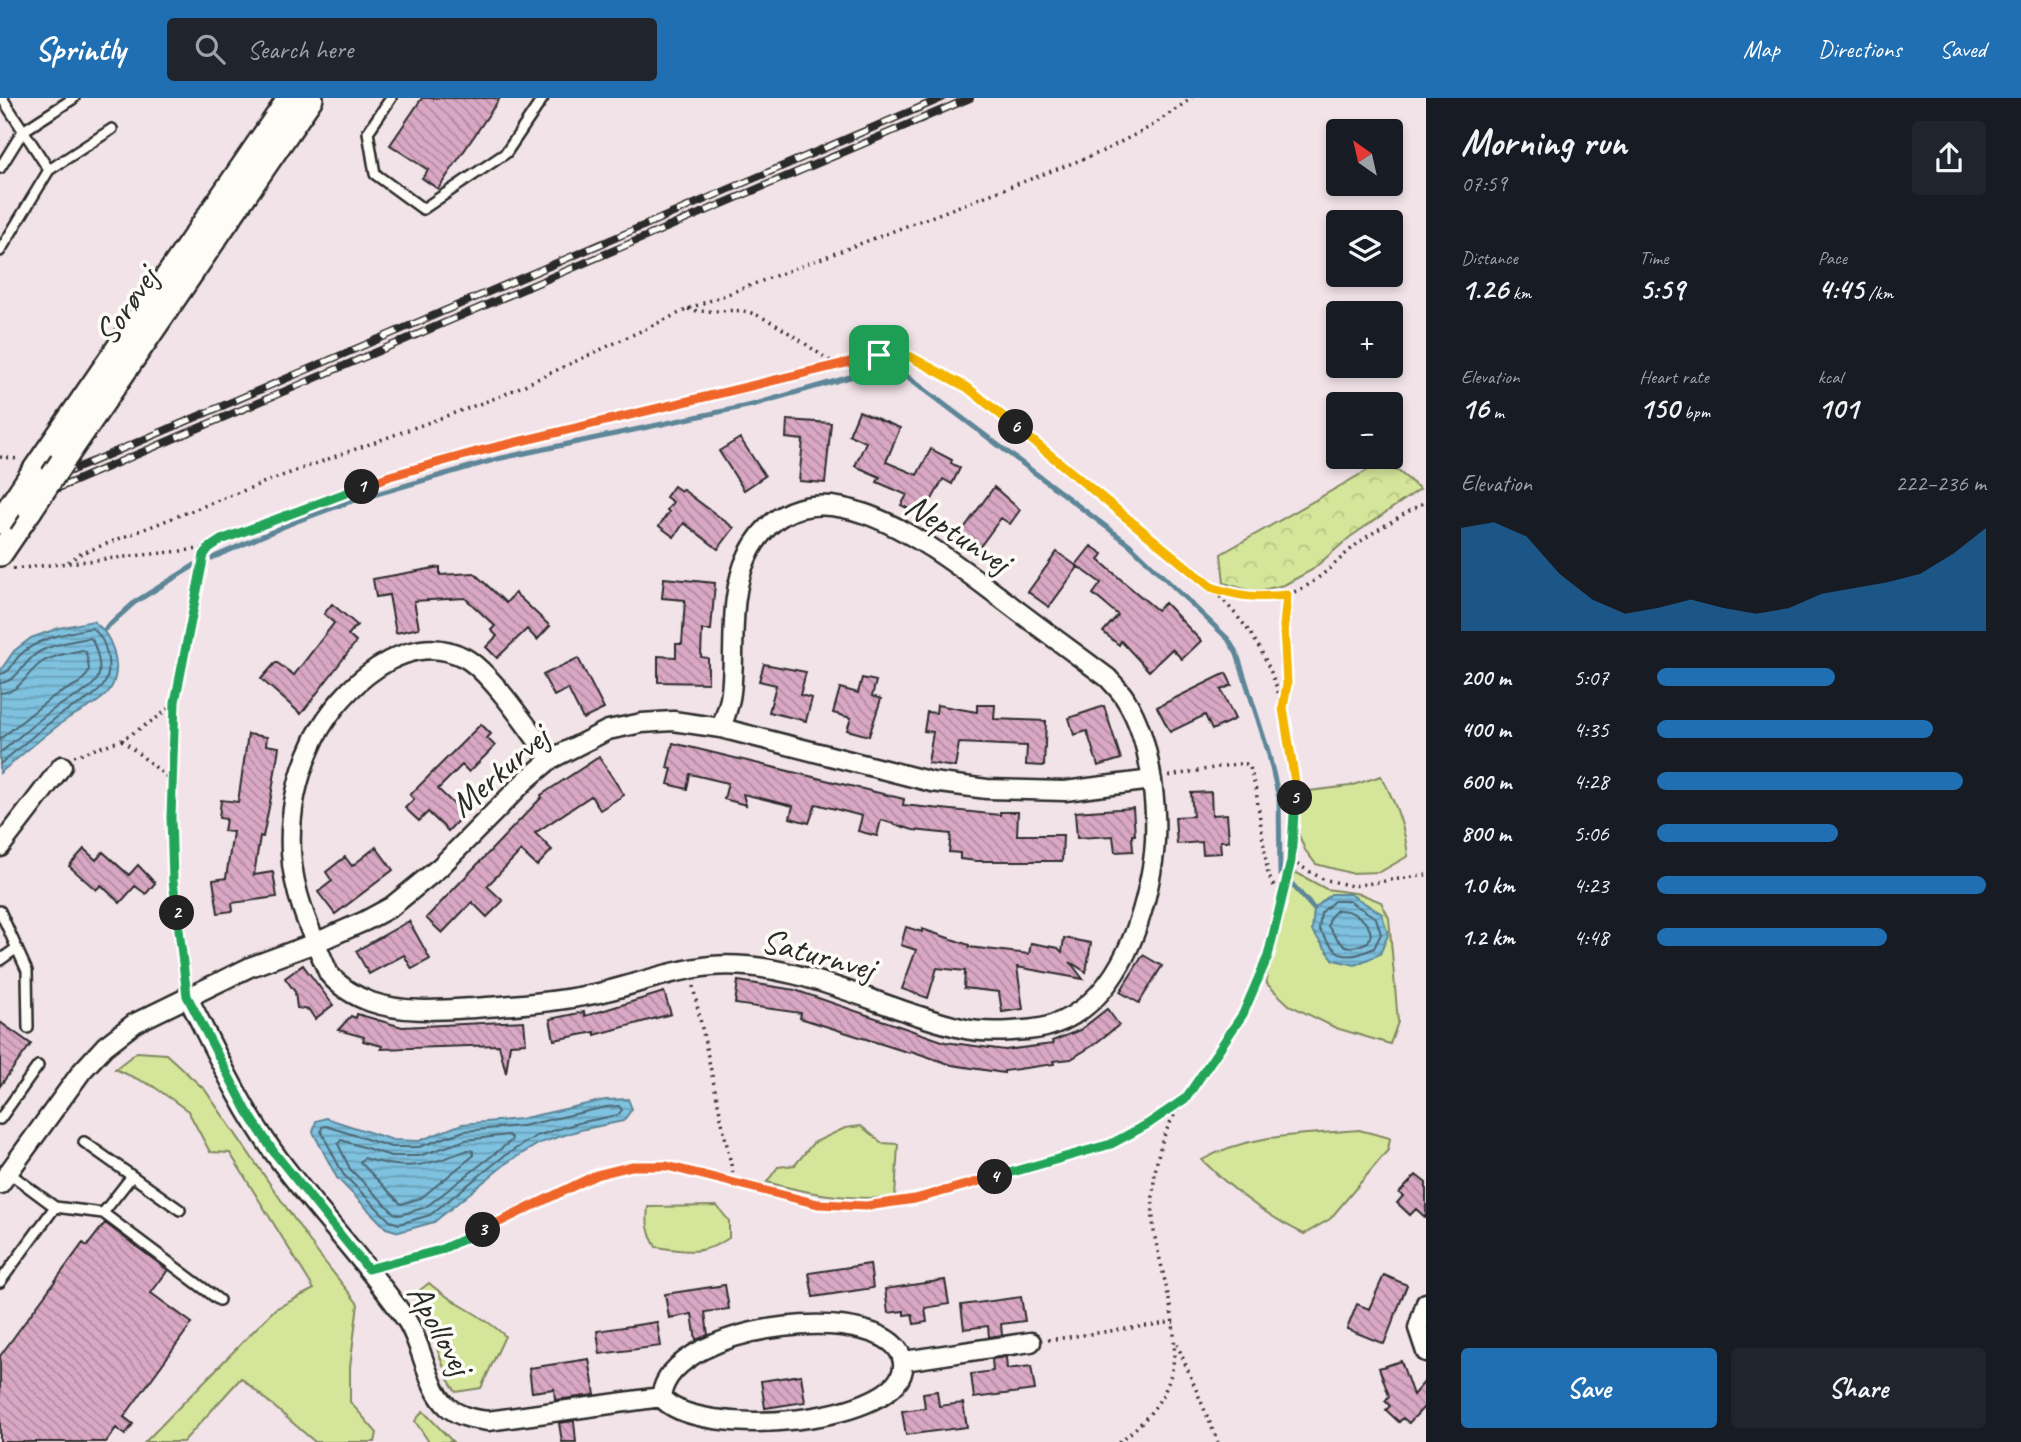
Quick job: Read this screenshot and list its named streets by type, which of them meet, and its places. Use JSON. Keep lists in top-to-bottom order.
{
  "streets": {
    "street": [
      "Sorøvej",
      "Neptunvej",
      "Merkurvej",
      "Saturnvej",
      "Apollovej"
    ]
  },
  "crossings": [
    ["Neptunvej", "Merkurvej"],
    ["Neptunvej", "Saturnvej"],
    ["Merkurvej", "Saturnvej"],
    ["Merkurvej", "Apollovej"]
  ],
  "north": "top left",
  "page": {
    "header": "Sprintly",
    "search": "Search here",
    "nav": ["Map", "Directions", "Saved"],
    "heading": ["Morning run", "07:59"],
    "map_buttons": ["+", "−"],
    "stats": [
      ["Distance", "1.26 km"],
      ["Time", "5:59"],
      ["Pace", "4:45 /km"],
      ["Elevation", "16 m"],
      ["Heart rate", "150 bpm"],
      ["kcal", "101"]
    ],
    "pins": [
      "6",
      "1",
      "5",
      "2",
      "4",
      "3"
    ],
    "chart": ["Elevation", "222–236 m"],
    "list": [
      {
        "name": "200 m",
        "note": "5:07"
      },
      {
        "name": "400 m",
        "note": "4:35"
      },
      {
        "name": "600 m",
        "note": "4:28"
      },
      {
        "name": "800 m",
        "note": "5:06"
      },
      {
        "name": "1.0 km",
        "note": "4:23"
      },
      {
        "name": "1.2 km",
        "note": "4:48"
      }
    ],
    "buttons": ["Save", "Share"]
  }
}
